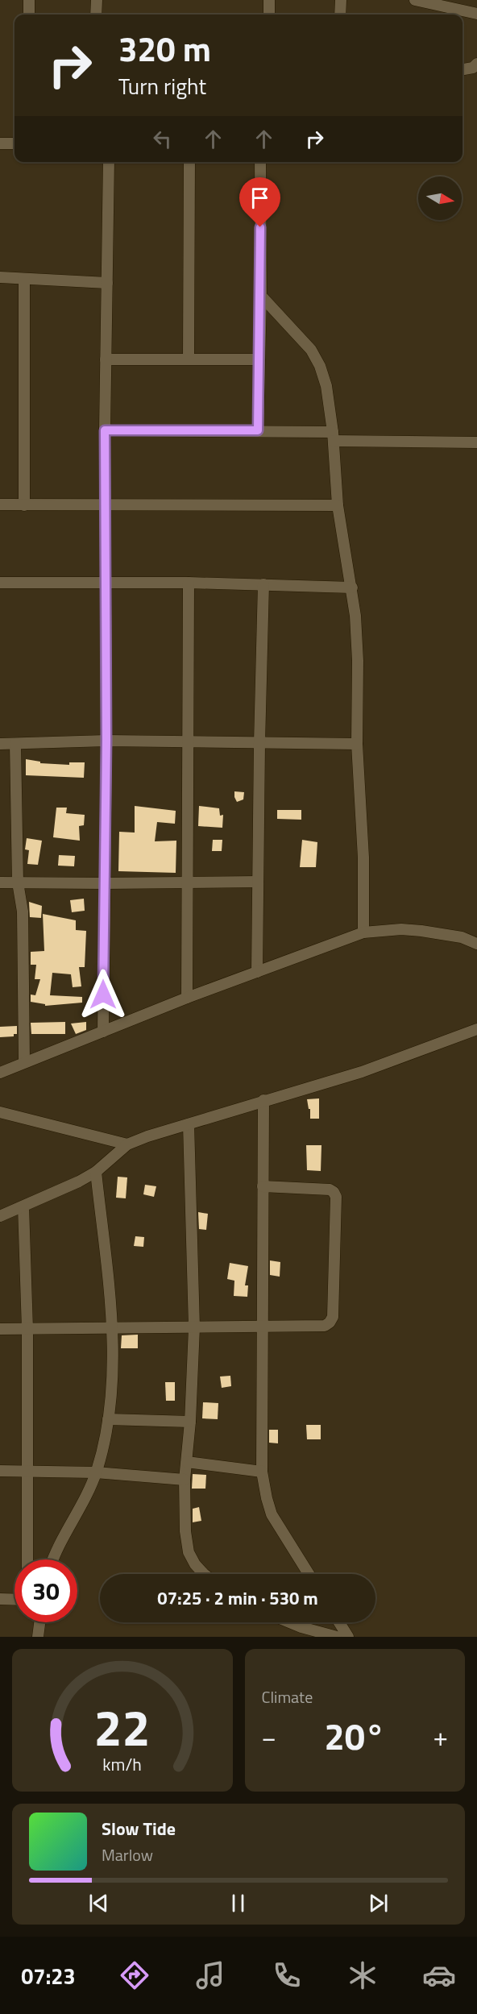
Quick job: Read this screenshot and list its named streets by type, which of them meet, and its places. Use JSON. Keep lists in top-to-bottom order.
{
  "north": "right",
  "page": {
    "turn": ["320 m", "Turn right"],
    "limit": "30",
    "trip": "07:25 · 2 min · 530 m",
    "tile": "Climate",
    "heat": ["−", "20°", "+"],
    "song": ["Slow Tide", "Marlow"],
    "tabs": "07:23",
    "gauge": ["22", "km/h"]
  }
}
